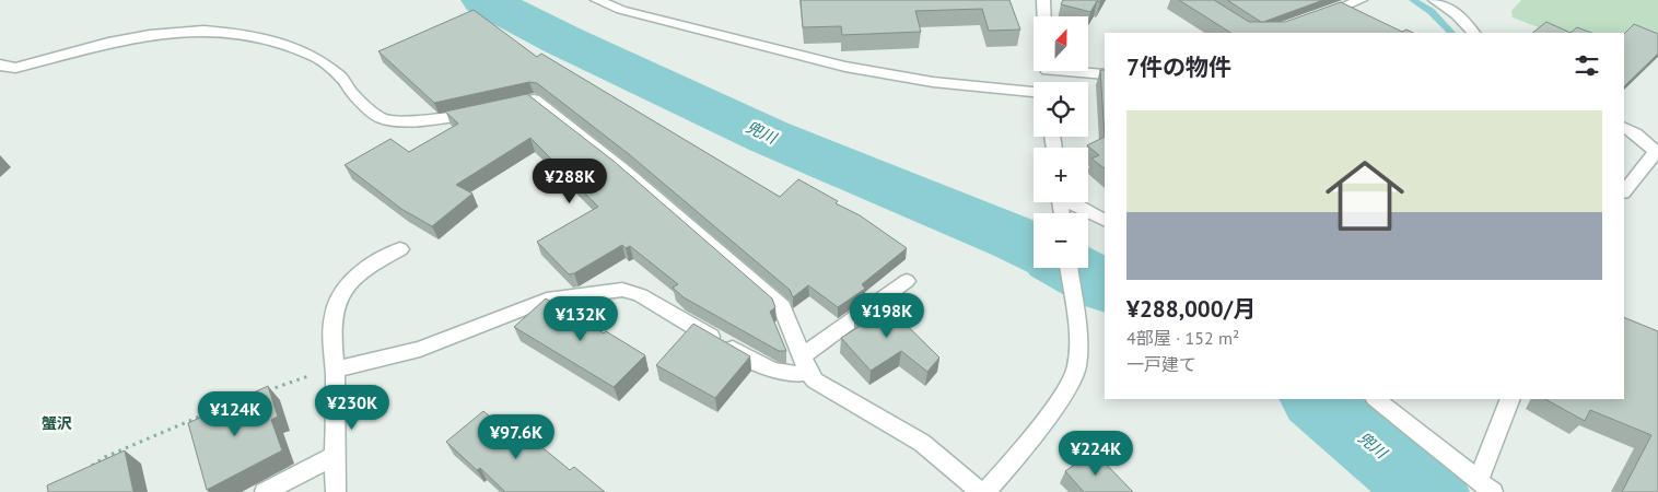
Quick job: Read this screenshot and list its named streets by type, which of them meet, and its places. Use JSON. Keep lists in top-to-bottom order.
{
  "districts": ["蟹沢"],
  "water": ["兜川"],
  "north": "top",
  "page": {
    "map_buttons": ["+", "−"],
    "heading": "7件の物件",
    "list": [
      {
        "name": "¥288,000/月",
        "note": "4部屋 · 152 m² · 一戸建て"
      }
    ],
    "price": [
      "¥288K",
      "¥198K",
      "¥132K",
      "¥230K",
      "¥124K",
      "¥97.6K",
      "¥224K"
    ]
  }
}
